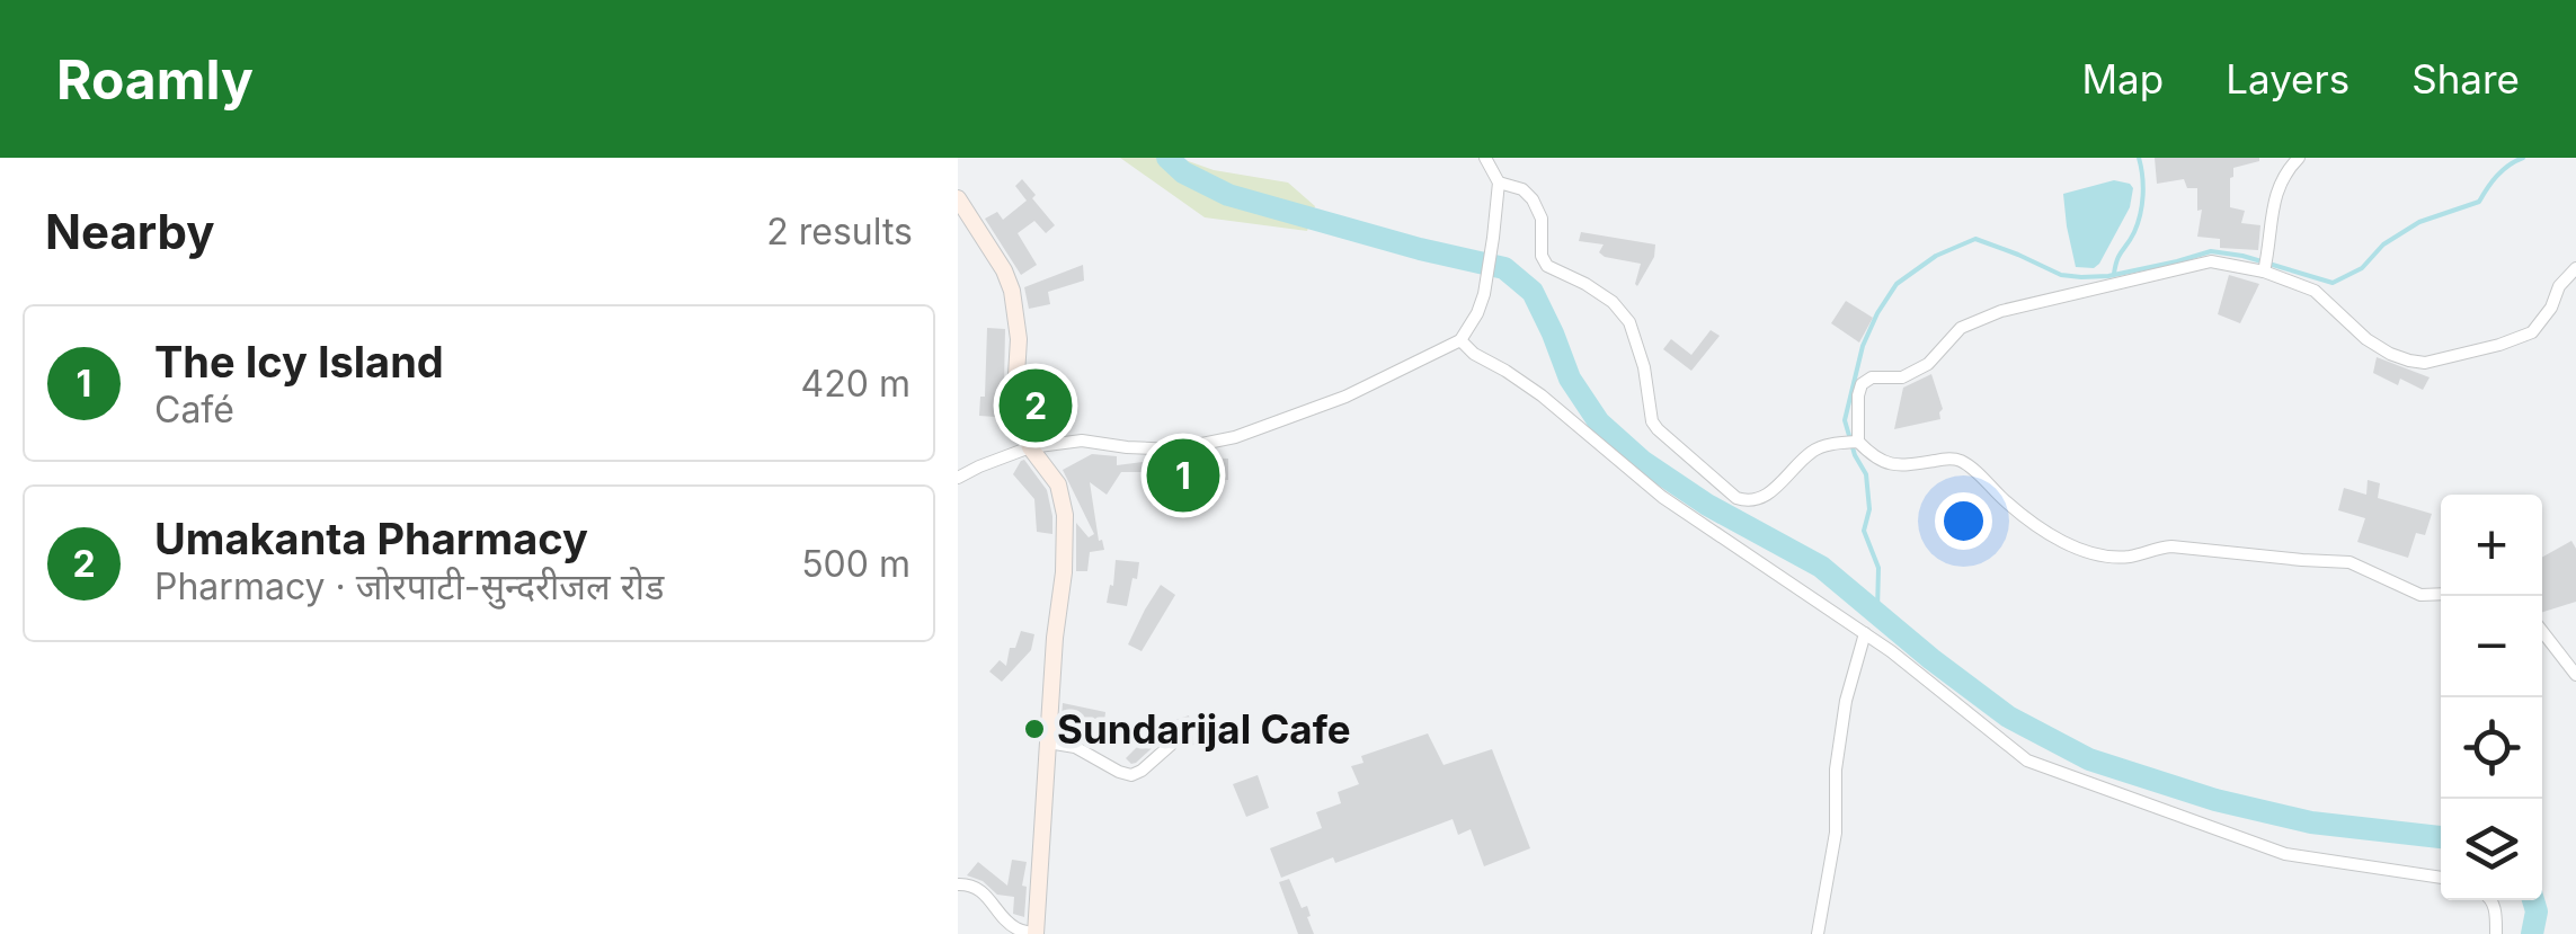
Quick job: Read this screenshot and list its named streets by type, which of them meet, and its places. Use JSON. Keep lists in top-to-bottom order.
{
  "places": ["Sundarijal Cafe"],
  "page": {
    "header": "Roamly",
    "nav": ["Map", "Layers", "Share"],
    "heading": ["Nearby", "2 results"],
    "list": [
      {
        "mark": "1",
        "name": "The Icy Island",
        "note": "Café",
        "value": "420 m"
      },
      {
        "mark": "2",
        "name": "Umakanta Pharmacy",
        "note": "Pharmacy · जोरपाटी-सुन्दरीजल रोड",
        "value": "500 m"
      }
    ],
    "pins": ["2", "1"],
    "map_buttons": ["+", "−"]
  }
}
